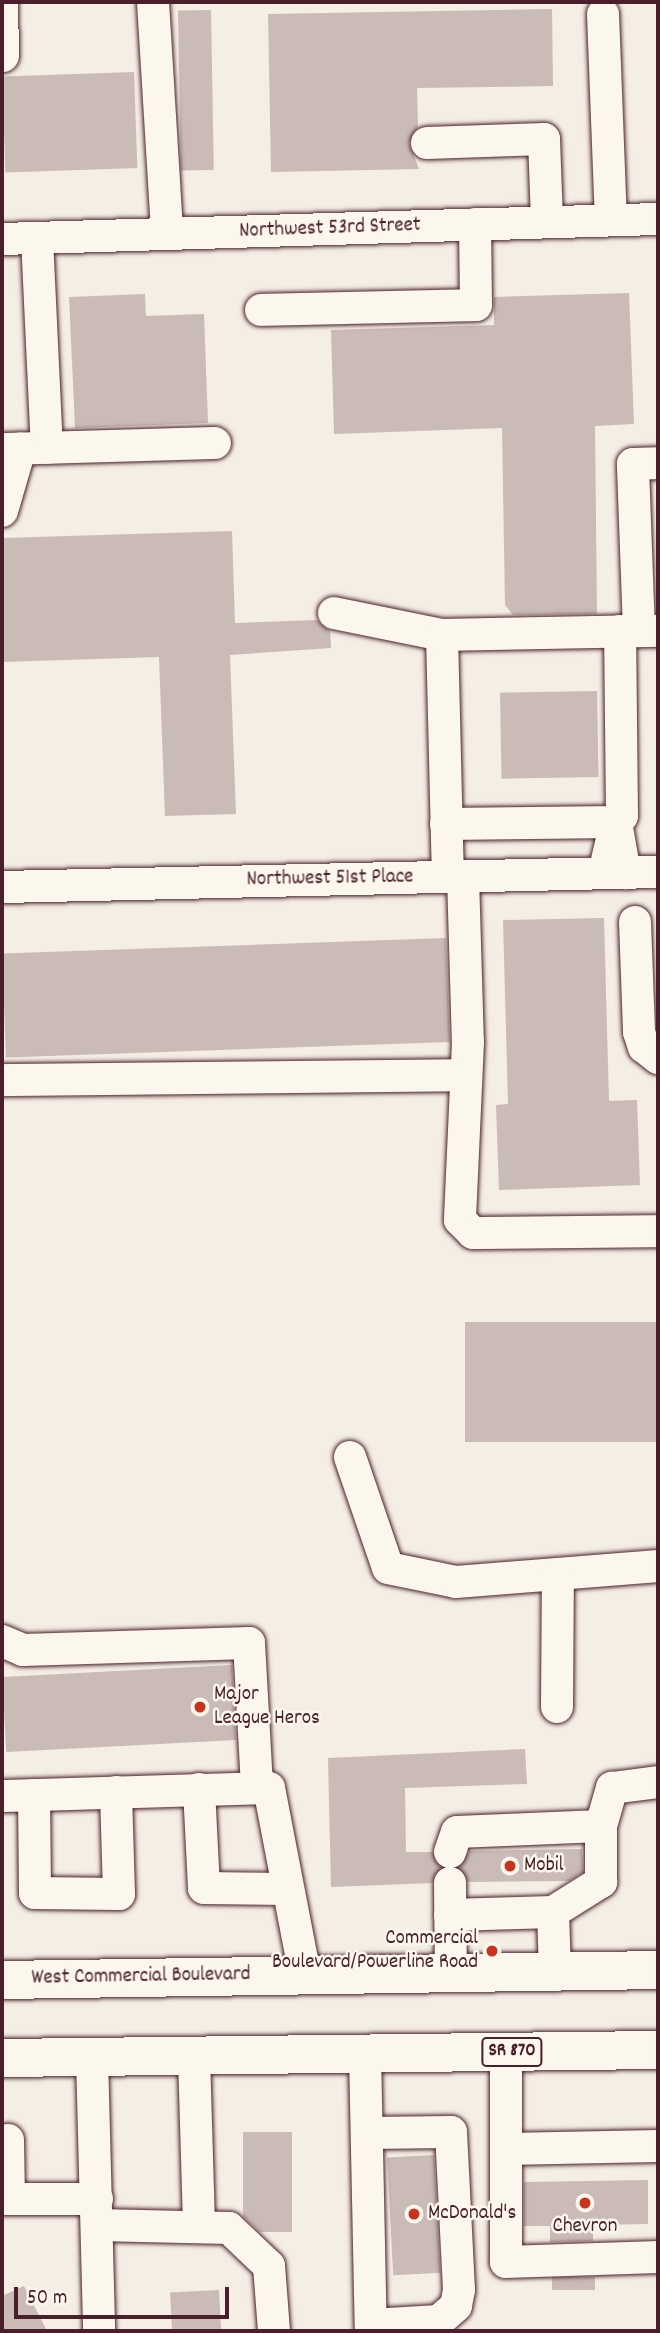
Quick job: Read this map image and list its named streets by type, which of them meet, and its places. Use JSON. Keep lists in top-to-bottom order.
{
  "streets": {
    "highway": ["West Commercial Boulevard", "SR 870"],
    "street": ["Northwest 53rd Street", "Northwest 51st Place"]
  },
  "places": [
    "Major League Heros",
    "Mobil",
    "Commercial Boulevard/Powerline Road",
    "Chevron",
    "McDonald's"
  ],
  "scale_bar": "50 m"
}
